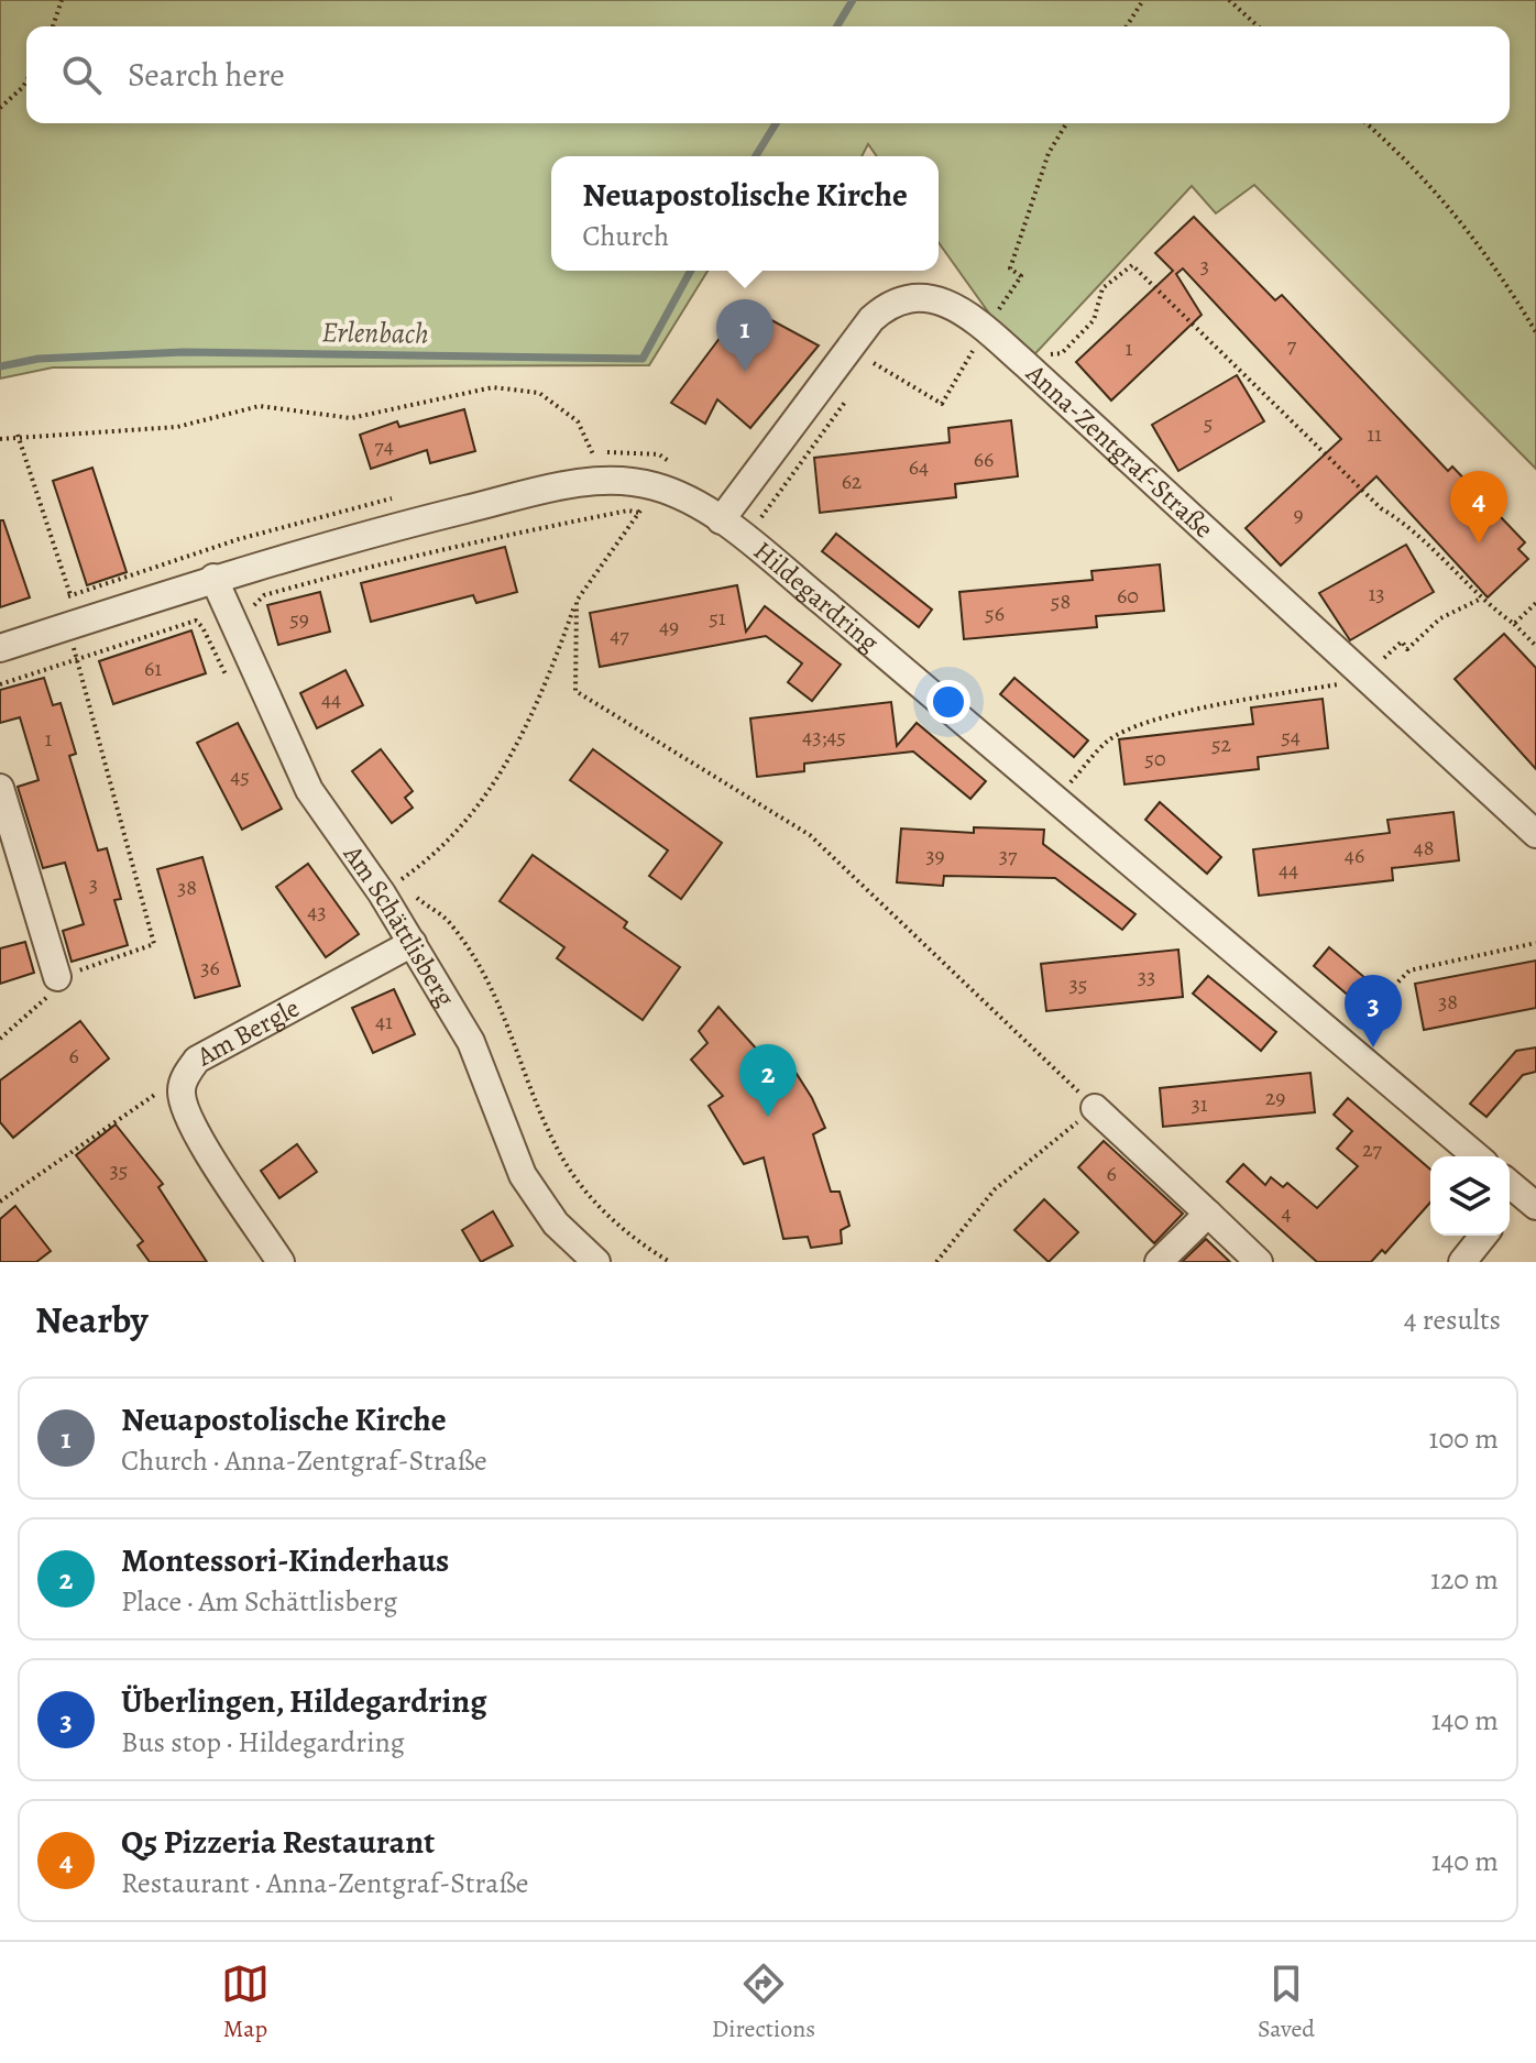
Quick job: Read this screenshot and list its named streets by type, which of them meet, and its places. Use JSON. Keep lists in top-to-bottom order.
{
  "streets": {
    "street": [
      "Anna-Zentgraf-Straße",
      "Hildegardring",
      "Am Schättlisberg",
      "Am Bergle"
    ]
  },
  "crossings": [
    ["Anna-Zentgraf-Straße", "Hildegardring"],
    ["Hildegardring", "Am Schättlisberg"],
    ["Am Schättlisberg", "Am Bergle"]
  ],
  "water": ["Erlenbach"],
  "house_numbers": [
    "3",
    "7",
    "1",
    "5",
    "11",
    "74",
    "66",
    "64",
    "62",
    "9",
    "13",
    "60",
    "58",
    "56",
    "51",
    "59",
    "49",
    "47",
    "61",
    "44",
    "43;45",
    "54",
    "1",
    "52",
    "50",
    "45",
    "48",
    "39",
    "37",
    "46",
    "44",
    "3",
    "38",
    "43",
    "36",
    "33",
    "35",
    "38",
    "41",
    "6",
    "29",
    "31",
    "27",
    "35",
    "6",
    "4"
  ],
  "page": {
    "search": "Search here",
    "popup": ["Neuapostolische Kirche", "Church"],
    "pins": [
      "1",
      "4",
      "3",
      "2"
    ],
    "heading": ["Nearby", "4 results"],
    "list": [
      {
        "mark": "1",
        "name": "Neuapostolische Kirche",
        "note": "Church · Anna-Zentgraf-Straße",
        "value": "100 m"
      },
      {
        "mark": "2",
        "name": "Montessori-Kinderhaus",
        "note": "Place · Am Schättlisberg",
        "value": "120 m"
      },
      {
        "mark": "3",
        "name": "Überlingen, Hildegardring",
        "note": "Bus stop · Hildegardring",
        "value": "140 m"
      },
      {
        "mark": "4",
        "name": "Q5 Pizzeria Restaurant",
        "note": "Restaurant · Anna-Zentgraf-Straße",
        "value": "140 m"
      }
    ],
    "nav": ["Map", "Directions", "Saved"]
  }
}
